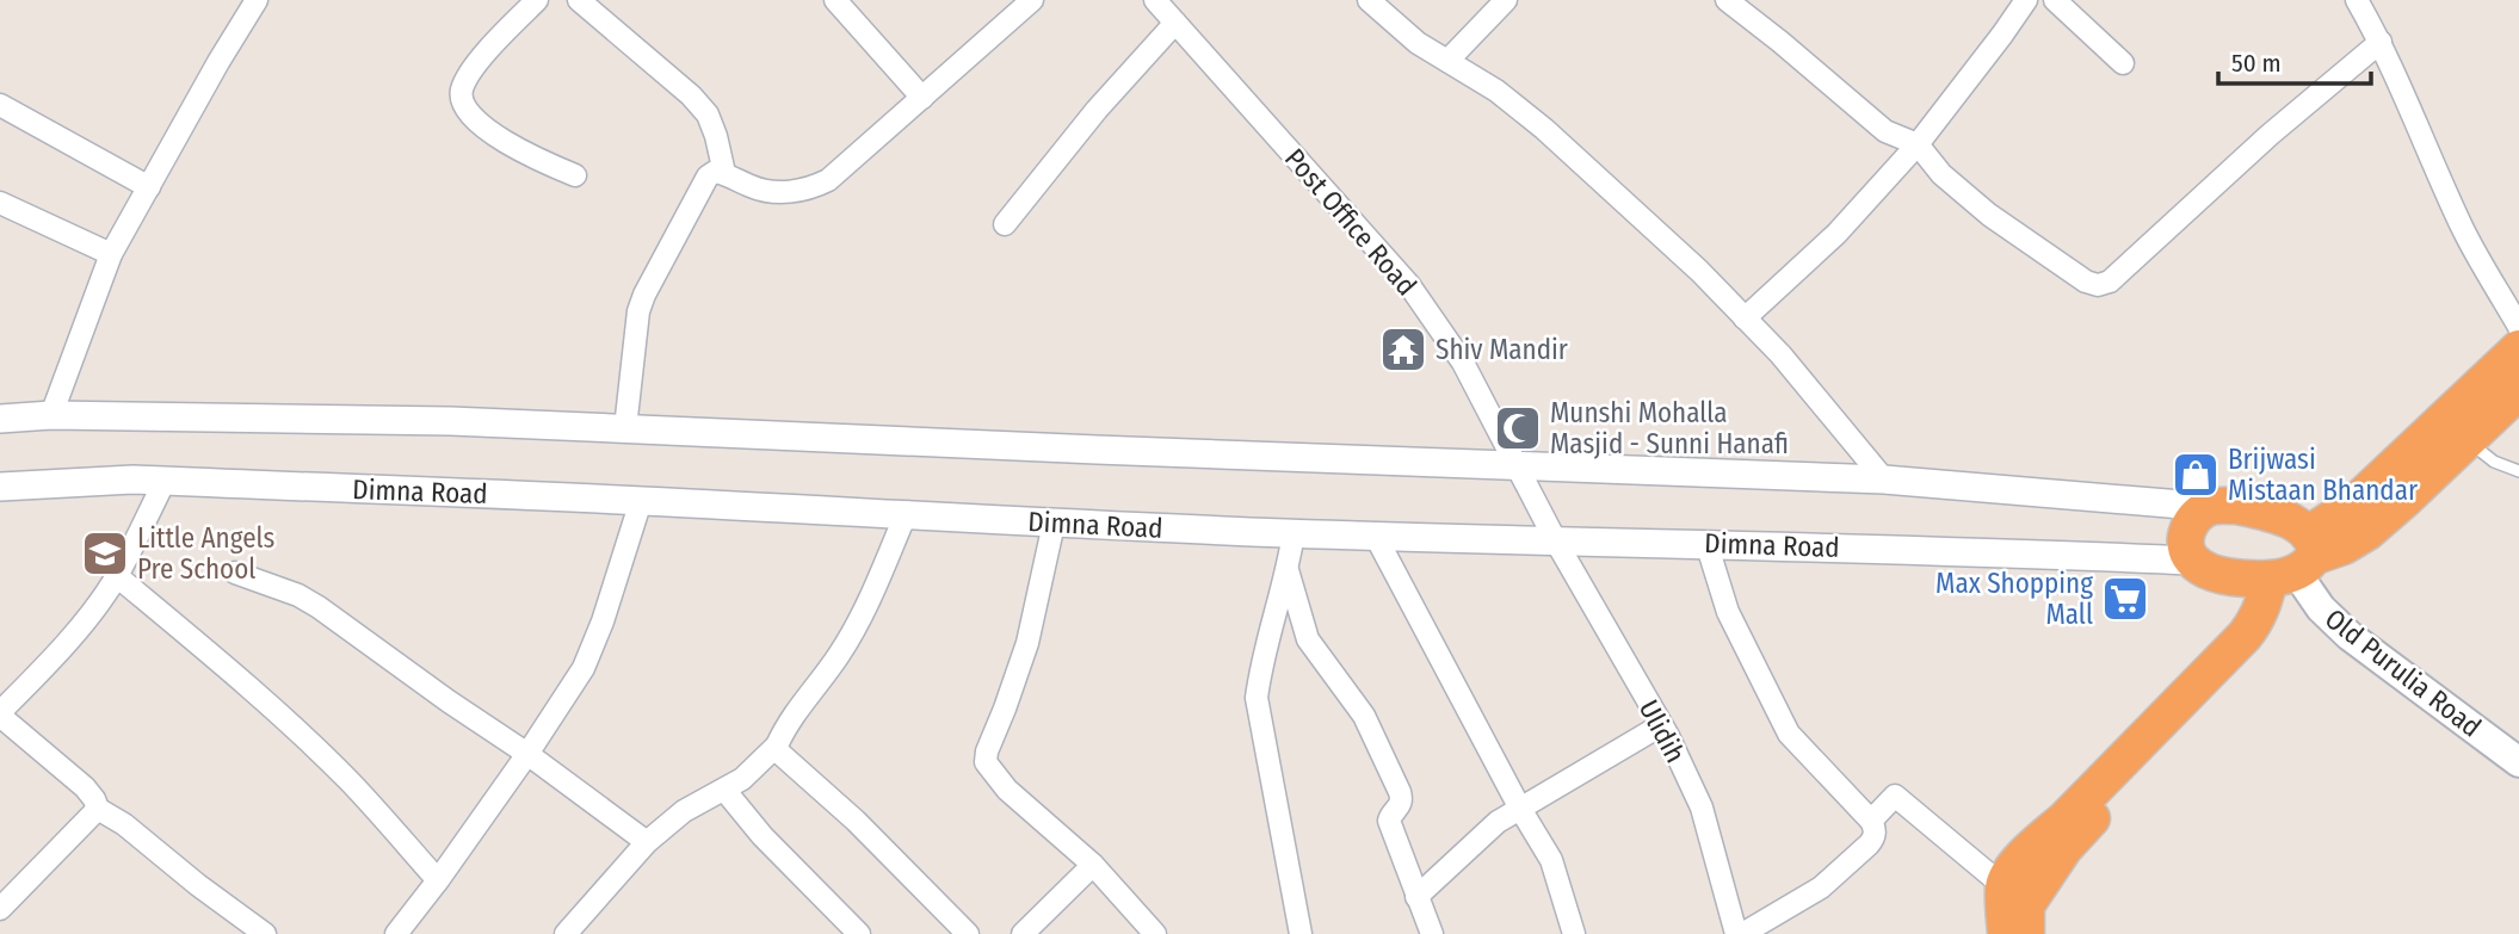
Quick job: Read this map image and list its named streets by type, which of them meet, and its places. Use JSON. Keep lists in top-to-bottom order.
{
  "streets": {
    "main road": ["Old Purulia Road"],
    "street": ["Post Office Road", "Dimna Road", "Ulidih"]
  },
  "crossings": [
    ["Post Office Road", "Dimna Road"],
    ["Post Office Road", "Ulidih"],
    ["Dimna Road", "Old Purulia Road"],
    ["Dimna Road", "Ulidih"]
  ],
  "places": {
    "temple": ["Shiv Mandir"],
    "mosque": ["Munshi Mohalla Masjid - Sunni Hanafi"],
    "shop": ["Brijwasi Mistaan Bhandar"],
    "school or university": ["Little Angels Pre School"],
    "supermarket": ["Max Shopping Mall"]
  },
  "scale_bar": "50 m"
}
